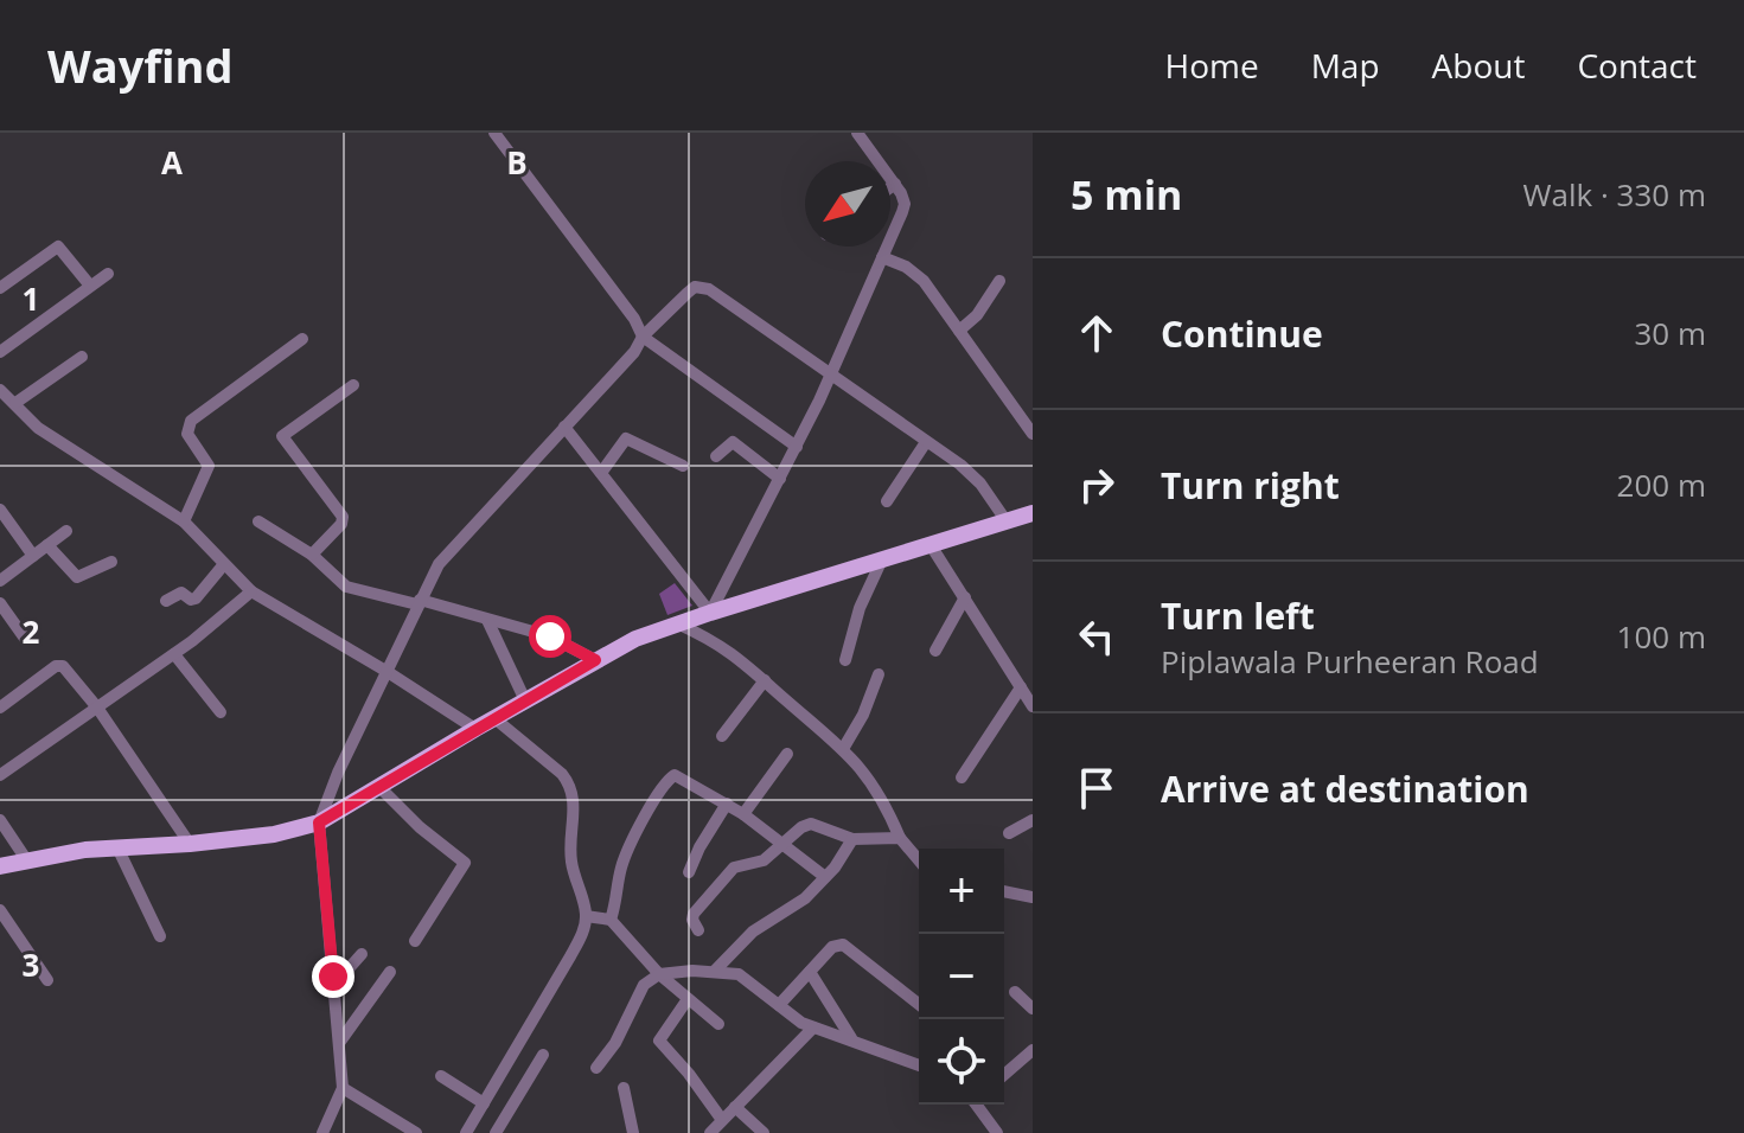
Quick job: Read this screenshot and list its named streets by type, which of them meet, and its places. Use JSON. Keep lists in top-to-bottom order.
{
  "north": "bottom left",
  "page": {
    "header": "Wayfind",
    "nav": [
      "Home",
      "Map",
      "About",
      "Contact"
    ],
    "heading": ["5 min", "Walk · 330 m"],
    "list": [
      ["Continue", "30 m"],
      ["Turn right", "200 m"],
      ["Turn left", "Piplawala Purheeran Road", "100 m"],
      "Arrive at destination"
    ],
    "map_buttons": ["+", "−"]
  },
  "grid": {
    "columns": ["A", "B"],
    "rows": ["1", "2", "3"]
  }
}
